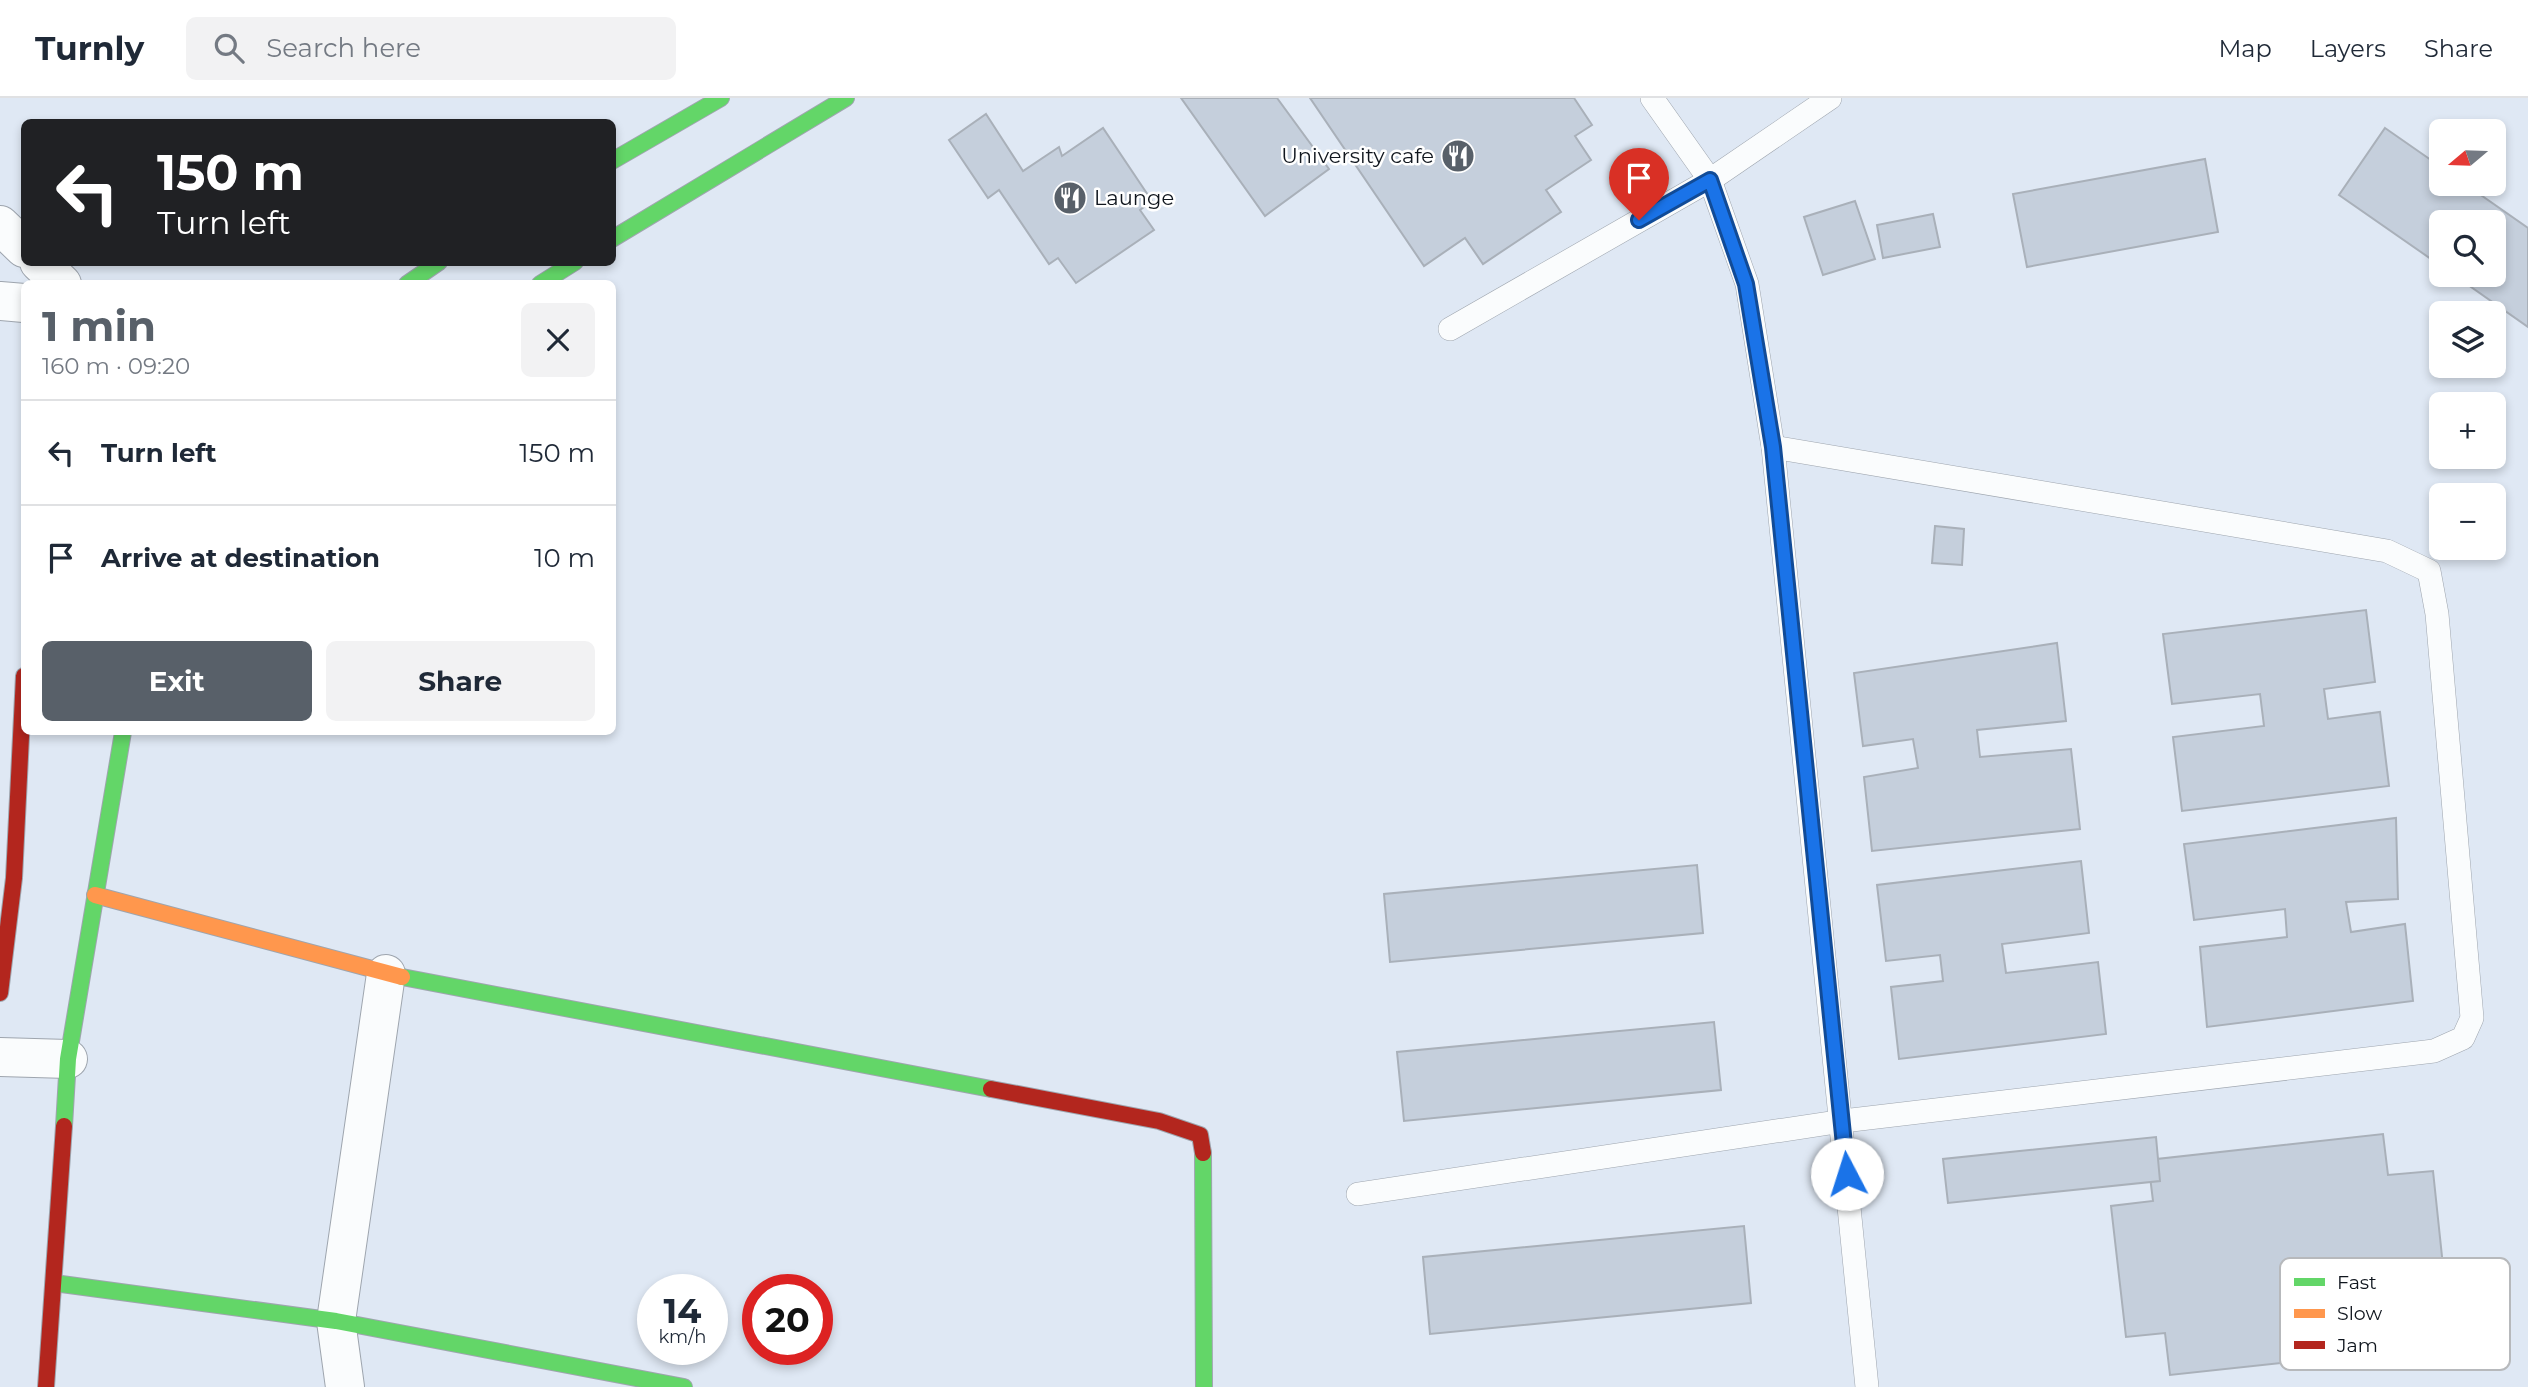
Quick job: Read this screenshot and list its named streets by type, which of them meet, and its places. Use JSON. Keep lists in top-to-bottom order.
{
  "places": {
    "restaurant": ["University cafe", "Launge"]
  },
  "legend": ["Fast", "Slow", "Jam"],
  "north": "left",
  "page": {
    "header": "Turnly",
    "search": "Search here",
    "nav": ["Map", "Layers", "Share"],
    "map_buttons": ["+", "−"],
    "turn": ["150 m", "Turn left"],
    "heading": ["1 min", "160 m · 09:20"],
    "list": [
      {
        "name": "Turn left",
        "value": "150 m"
      },
      {
        "name": "Arrive at destination",
        "value": "10 m"
      }
    ],
    "buttons": ["Exit", "Share"],
    "speed": "14 km/h",
    "limit": "20"
  }
}
